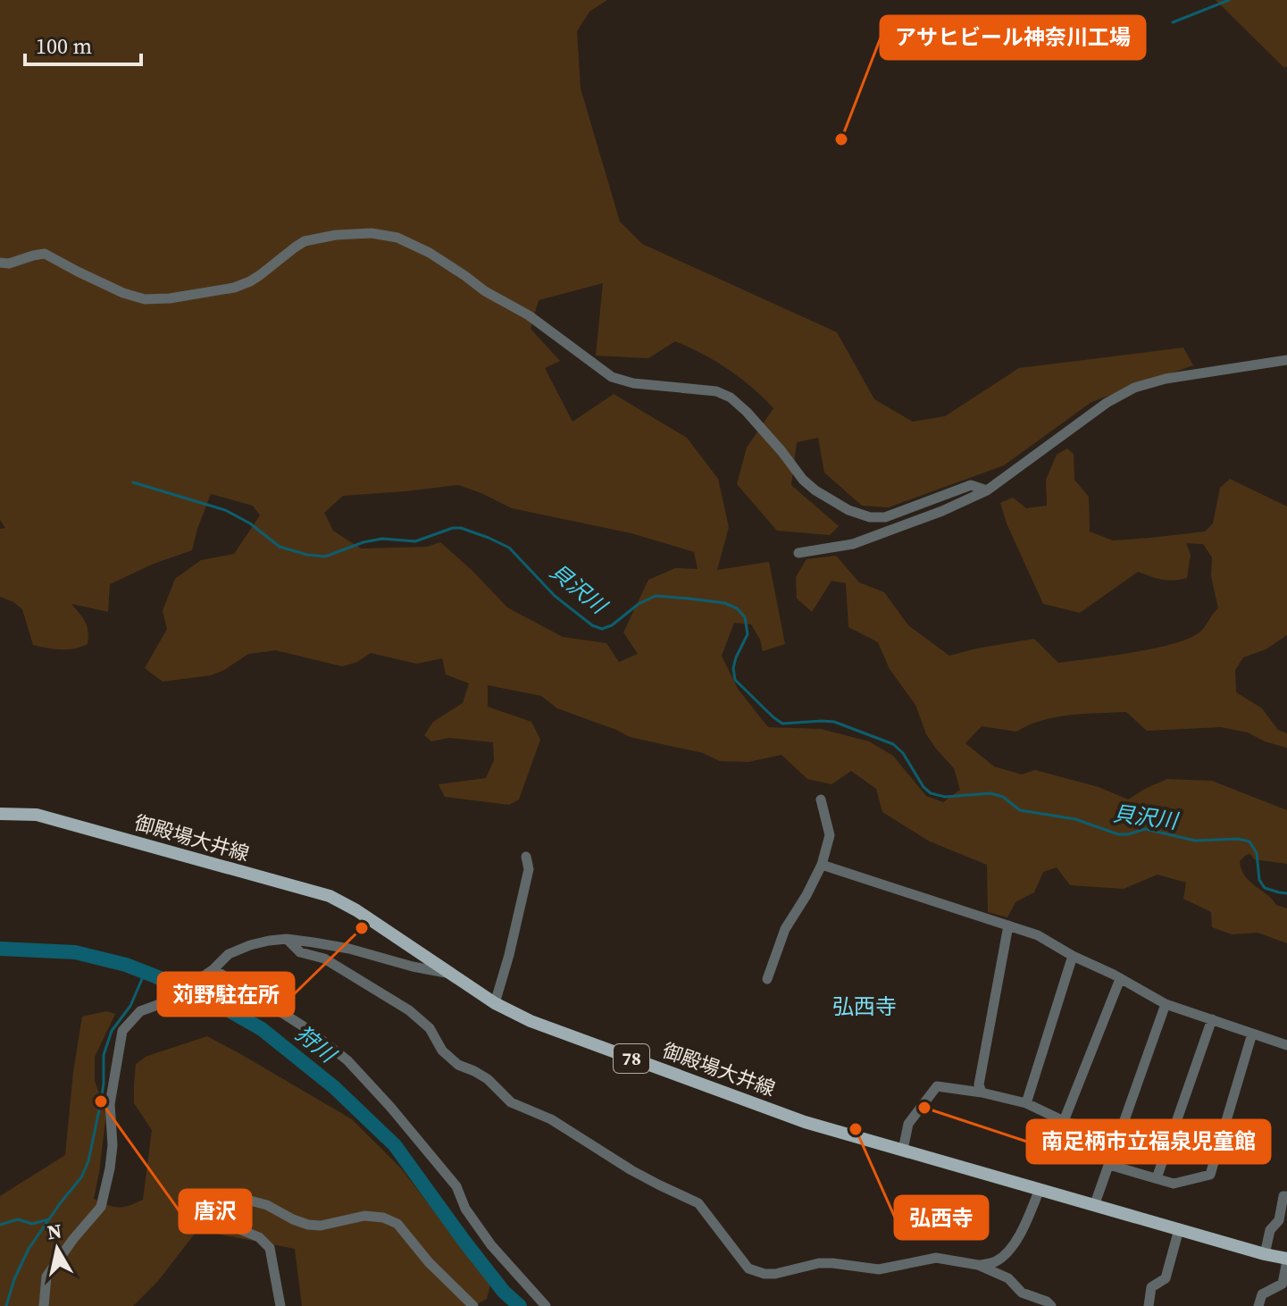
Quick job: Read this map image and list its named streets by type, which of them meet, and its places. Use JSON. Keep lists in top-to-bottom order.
{
  "streets": {
    "main road": ["御殿場大井線", "78"]
  },
  "districts": ["弘西寺"],
  "water": ["貝沢川", "狩川"],
  "places": [
    "アサヒビール神奈川工場",
    "苅野駐在所",
    "唐沢",
    "南足柄市立福泉児童館",
    "弘西寺"
  ],
  "scale_bar": "100 m",
  "north": "top"
}
